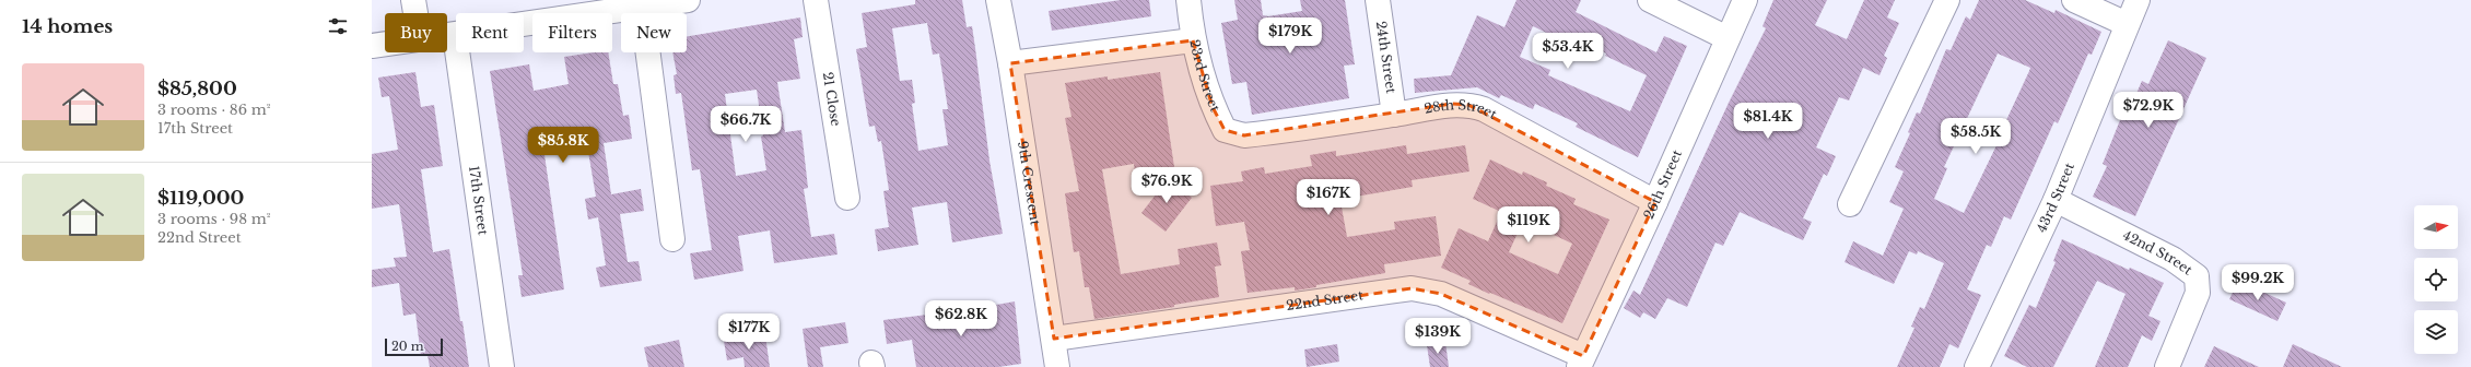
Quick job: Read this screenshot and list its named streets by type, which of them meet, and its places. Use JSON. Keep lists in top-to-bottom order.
{
  "streets": {
    "street": [
      "24th Street",
      "23rd Street",
      "21 Close",
      "28th Street",
      "9th Crescent",
      "26th Street",
      "43rd Street",
      "17th Street",
      "42nd Street",
      "22nd Street"
    ]
  },
  "crossings": [
    ["24th Street", "28th Street"],
    ["23rd Street", "28th Street"],
    ["28th Street", "26th Street"],
    ["9th Crescent", "22nd Street"],
    ["26th Street", "22nd Street"],
    ["43rd Street", "42nd Street"]
  ],
  "scale_bar": "20 m",
  "north": "right",
  "page": {
    "heading": "14 homes",
    "chip": [
      "Buy",
      "Rent",
      "Filters",
      "New"
    ],
    "price": [
      "$179K",
      "$53.4K",
      "$72.9K",
      "$81.4K",
      "$66.7K",
      "$58.5K",
      "$85.8K",
      "$76.9K",
      "$167K",
      "$119K",
      "$99.2K",
      "$62.8K",
      "$177K",
      "$139K"
    ],
    "list": [
      {
        "name": "$85,800",
        "note": "3 rooms · 86 m² · 17th Street"
      },
      {
        "name": "$119,000",
        "note": "3 rooms · 98 m² · 22nd Street"
      }
    ],
    "scale": "20 m"
  }
}
